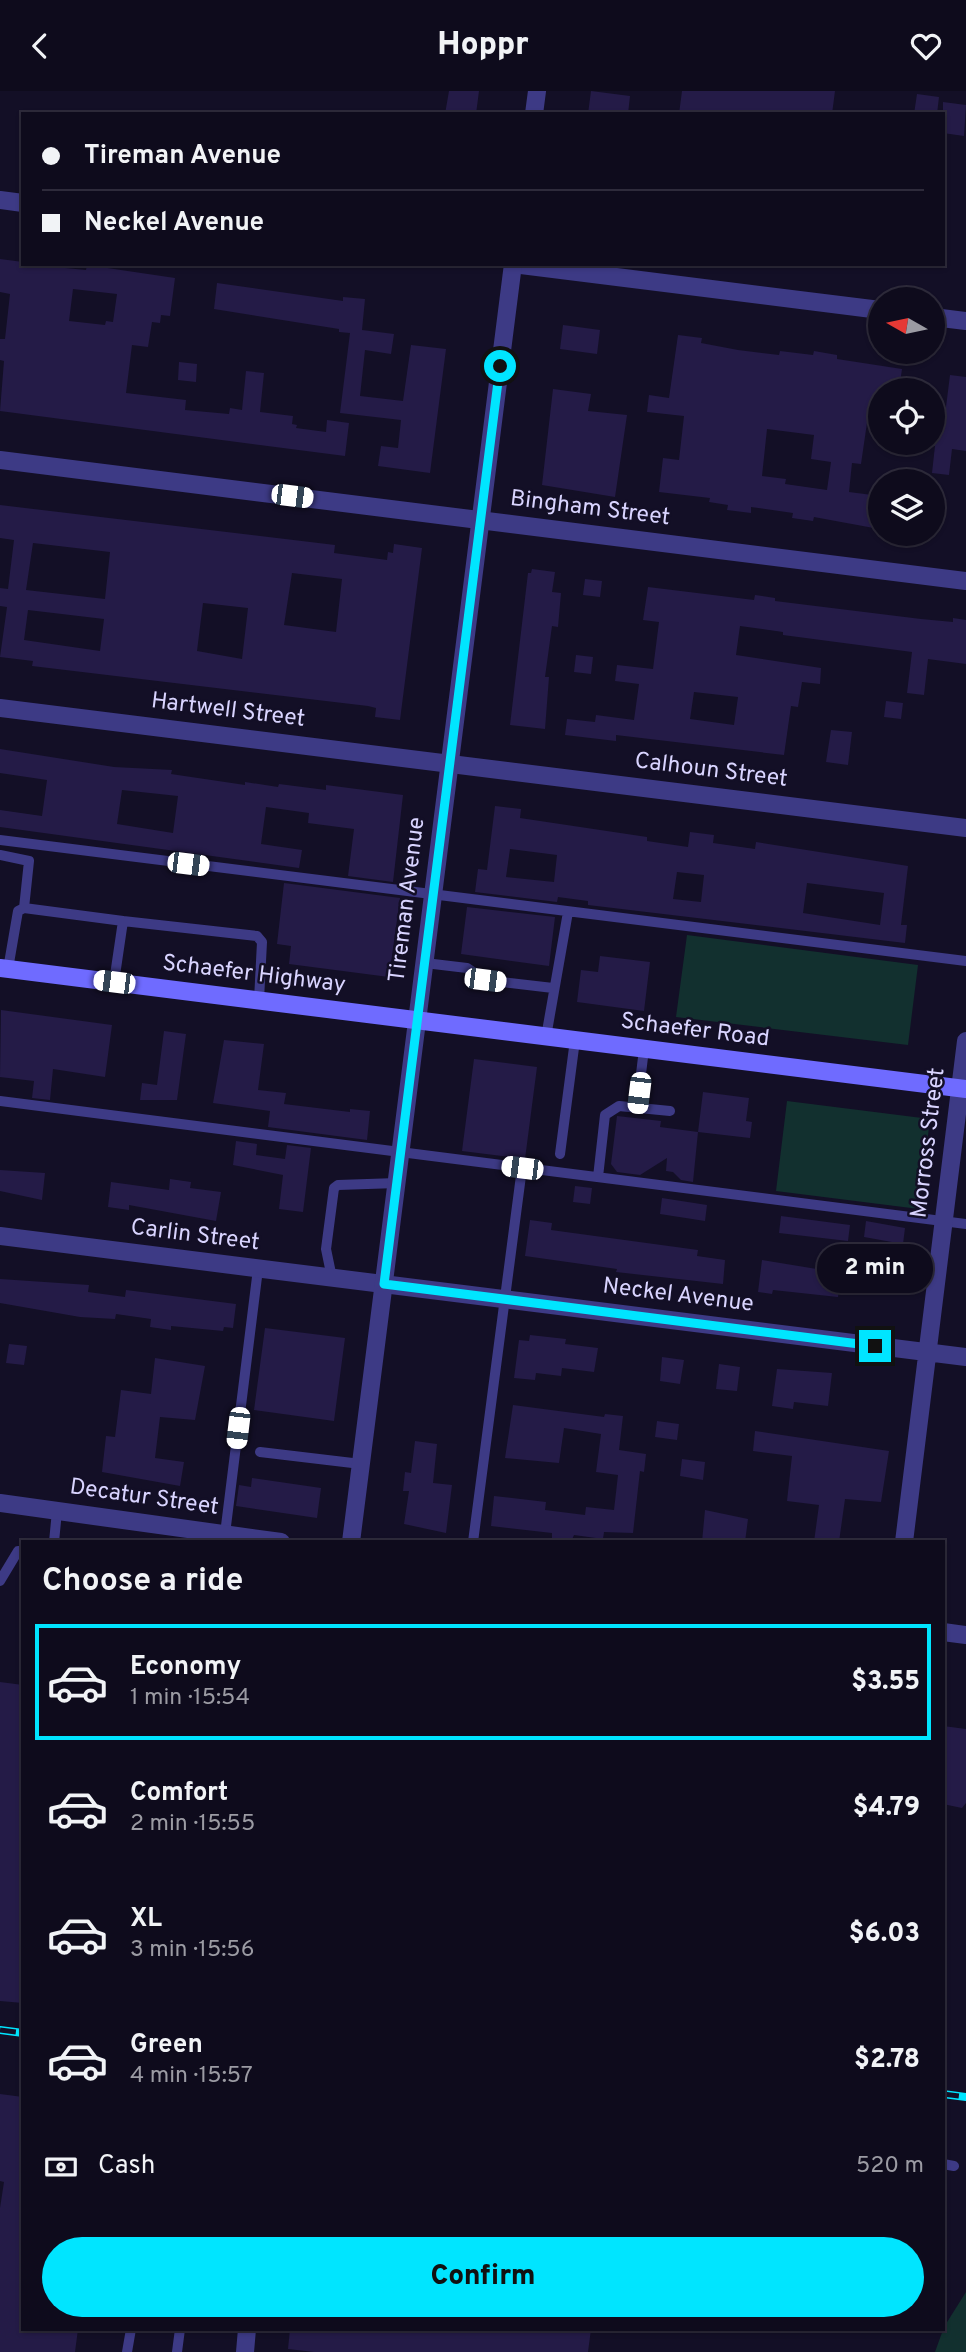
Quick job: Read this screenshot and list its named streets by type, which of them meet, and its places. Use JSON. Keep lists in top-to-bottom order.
{
  "streets": {
    "main road": ["Schaefer Highway", "Schaefer Road"],
    "street": [
      "Bingham Street",
      "Hartwell Street",
      "Calhoun Street",
      "Tireman Avenue",
      "Morross Street",
      "Carlin Street",
      "Neckel Avenue",
      "Decatur Street"
    ]
  },
  "crossings": [
    ["Bingham Street", "Tireman Avenue"],
    ["Hartwell Street", "Calhoun Street"],
    ["Hartwell Street", "Tireman Avenue"],
    ["Calhoun Street", "Tireman Avenue"],
    ["Tireman Avenue", "Schaefer Highway"],
    ["Tireman Avenue", "Schaefer Road"],
    ["Tireman Avenue", "Carlin Street"],
    ["Tireman Avenue", "Neckel Avenue"],
    ["Schaefer Highway", "Schaefer Road"],
    ["Schaefer Road", "Morross Street"],
    ["Morross Street", "Neckel Avenue"],
    ["Carlin Street", "Neckel Avenue"]
  ],
  "north": "left",
  "page": {
    "header": "Hoppr",
    "banner": ["Tireman Avenue", "Neckel Avenue"],
    "bubble": "2 min",
    "heading": "Choose a ride",
    "list": [
      {
        "name": "Economy",
        "note": "1 min · 15:54",
        "value": "$3.55"
      },
      {
        "name": "Comfort",
        "note": "2 min · 15:55",
        "value": "$4.79"
      },
      {
        "name": "XL",
        "note": "3 min · 15:56",
        "value": "$6.03"
      },
      {
        "name": "Green",
        "note": "4 min · 15:57",
        "value": "$2.78"
      }
    ],
    "pay": ["Cash", "520 m"],
    "buttons": "Confirm"
  }
}
